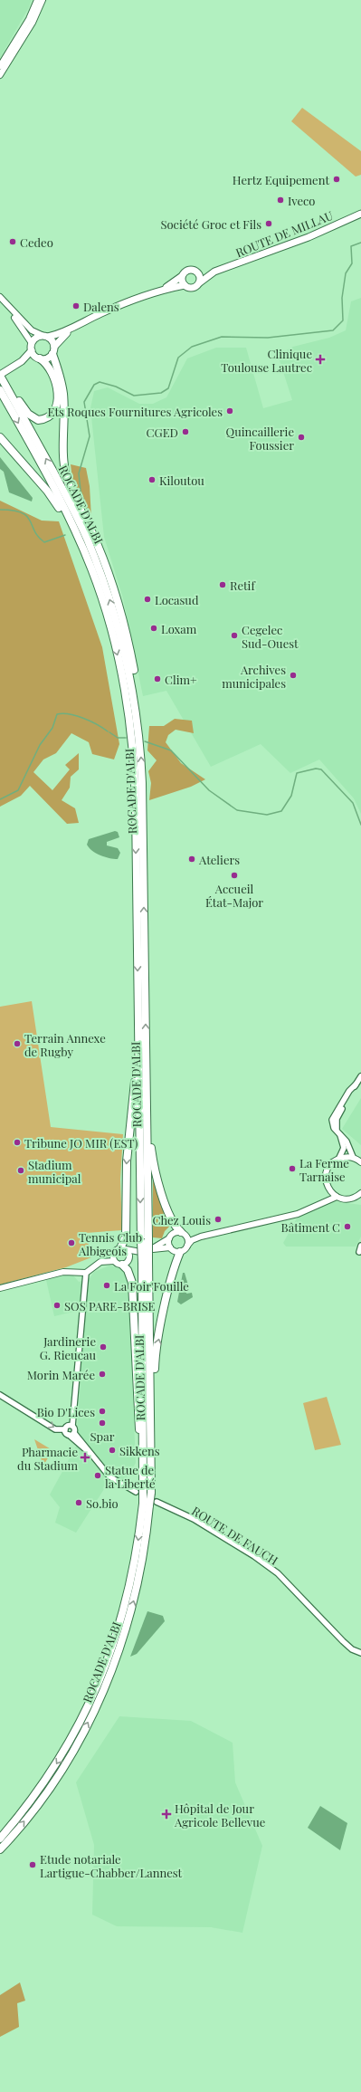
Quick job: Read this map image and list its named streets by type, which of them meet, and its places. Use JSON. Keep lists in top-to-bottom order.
{
  "streets": {
    "highway": ["ROCADE D'ALBI"],
    "main road": ["ROUTE DE MILLAU"],
    "street": ["ROUTE DE FAUCH"]
  },
  "places": {
    "other": [
      "Hertz Equipement",
      "Iveco",
      "Société Groc et Fils",
      "Cedeo",
      "Dalens",
      "Ets Roques Fournitures Agricoles",
      "CGED",
      "Quincaillerie Foussier",
      "Kiloutou",
      "Retif",
      "Locasud",
      "Loxam",
      "Cegelec Sud-Ouest",
      "Archives municipales",
      "Clim+",
      "Ateliers",
      "Accueil État-Major",
      "Terrain Annexe de Rugby",
      "Tribune JO MIR (EST)",
      "La Ferme Tarnaise",
      "Stadium municipal",
      "Chez Louis",
      "Bâtiment C",
      "Tennis Club Albigeois",
      "La Foir'Fouille",
      "SOS PARE-BRISE",
      "Jardinerie G. Rieucau",
      "Morin Marée",
      "Bio D'Lices",
      "Spar",
      "Sikkens",
      "Statue de la Liberté",
      "So.bio",
      "Etude notariale Lartigue-Chabber/Lannest"
    ],
    "health": ["Clinique Toulouse Lautrec", "Pharmacie du Stadium", "Hôpital de Jour Agricole Bellevue"]
  }
}
